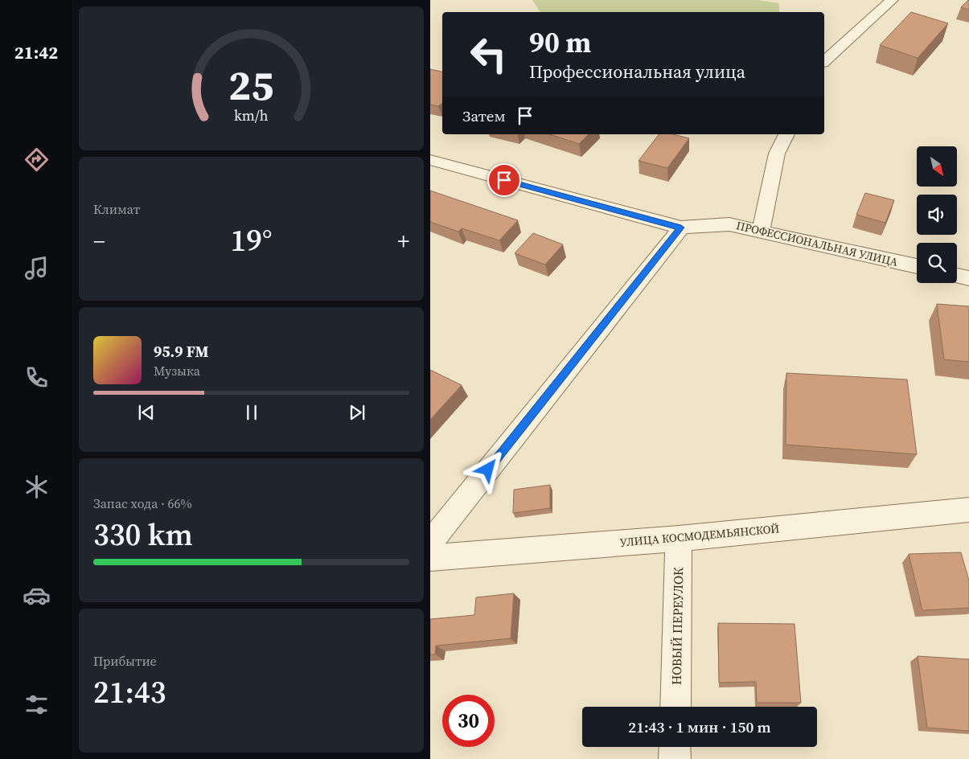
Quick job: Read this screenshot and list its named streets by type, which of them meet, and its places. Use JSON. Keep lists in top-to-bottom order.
{
  "streets": {
    "street": ["ПРОФЕССИОНАЛЬНАЯ УЛИЦА", "УЛИЦА КОСМОДЕМЬЯНСКОЙ", "НОВЫЙ ПЕРЕУЛОК"]
  },
  "crossings": [
    ["УЛИЦА КОСМОДЕМЬЯНСКОЙ", "НОВЫЙ ПЕРЕУЛОК"]
  ],
  "north": "bottom right",
  "page": {
    "tabs": "21:42",
    "turn": ["90 m", "Профессиональная улица"],
    "then": "Затем",
    "tile": [
      "Климат",
      ["Запас хода · 66%", "330 km"],
      ["Прибытие", "21:43"]
    ],
    "heat": ["−", "19°", "+"],
    "song": ["95.9 FM", "Музыка"],
    "limit": "30",
    "trip": "21:43 · 1 мин · 150 m",
    "gauge": ["25", "km/h"]
  }
}
